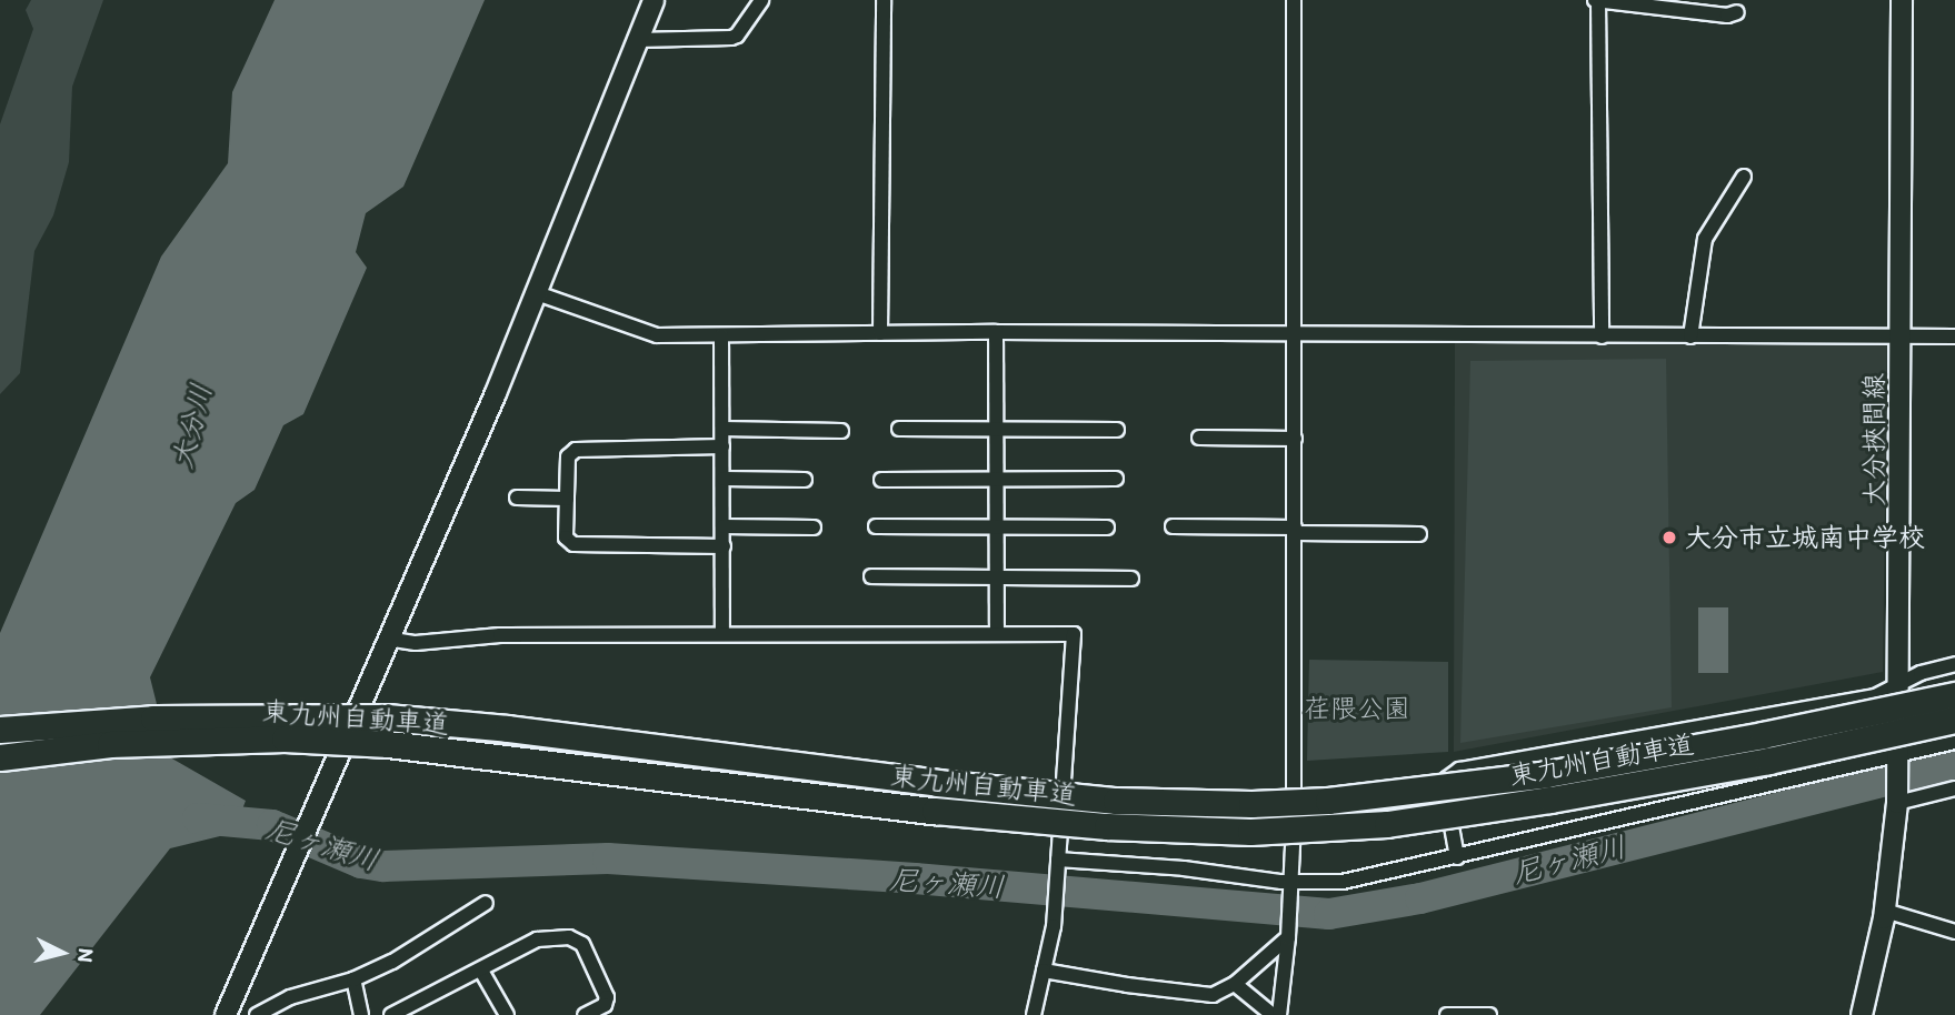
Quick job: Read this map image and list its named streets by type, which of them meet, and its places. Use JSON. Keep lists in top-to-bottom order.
{
  "streets": {
    "highway": ["東九州自動車道"],
    "street": ["大分挾間線"]
  },
  "water": ["大分川", "尼ヶ瀬川"],
  "parks": ["荏隈公園"],
  "places": ["大分市立城南中学校"],
  "north": "right"
}
